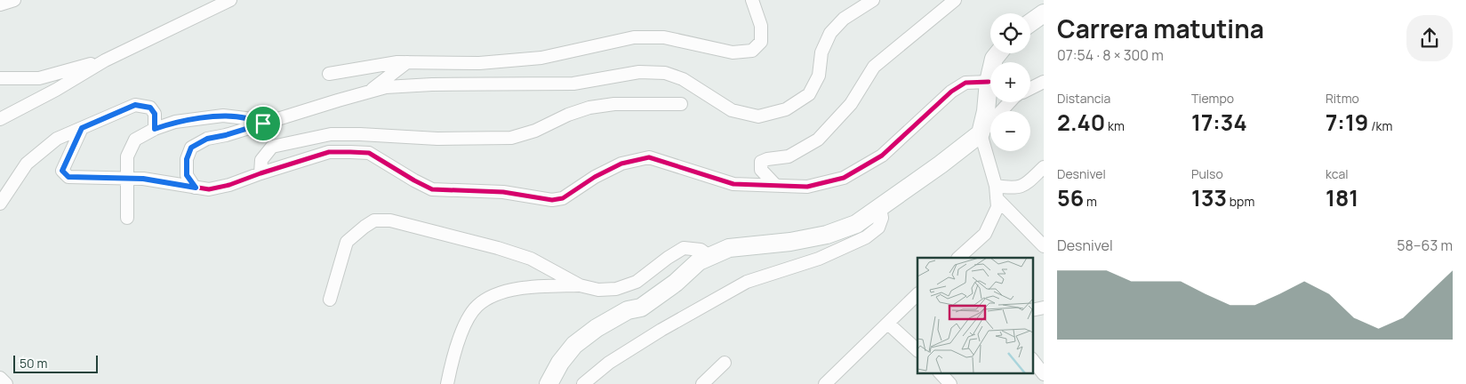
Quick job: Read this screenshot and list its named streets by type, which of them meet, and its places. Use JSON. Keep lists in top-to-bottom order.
{
  "scale_bar": "50 m",
  "page": {
    "heading": ["Carrera matutina", "07:54 · 8 × 300 m"],
    "map_buttons": ["+", "−"],
    "stats": [
      ["Distancia", "2.40 km"],
      ["Tiempo", "17:34"],
      ["Ritmo", "7:19 /km"],
      ["Desnivel", "56 m"],
      ["Pulso", "133 bpm"],
      ["kcal", "181"]
    ],
    "chart": ["Desnivel", "58–63 m"],
    "scale": "50 m"
  }
}
